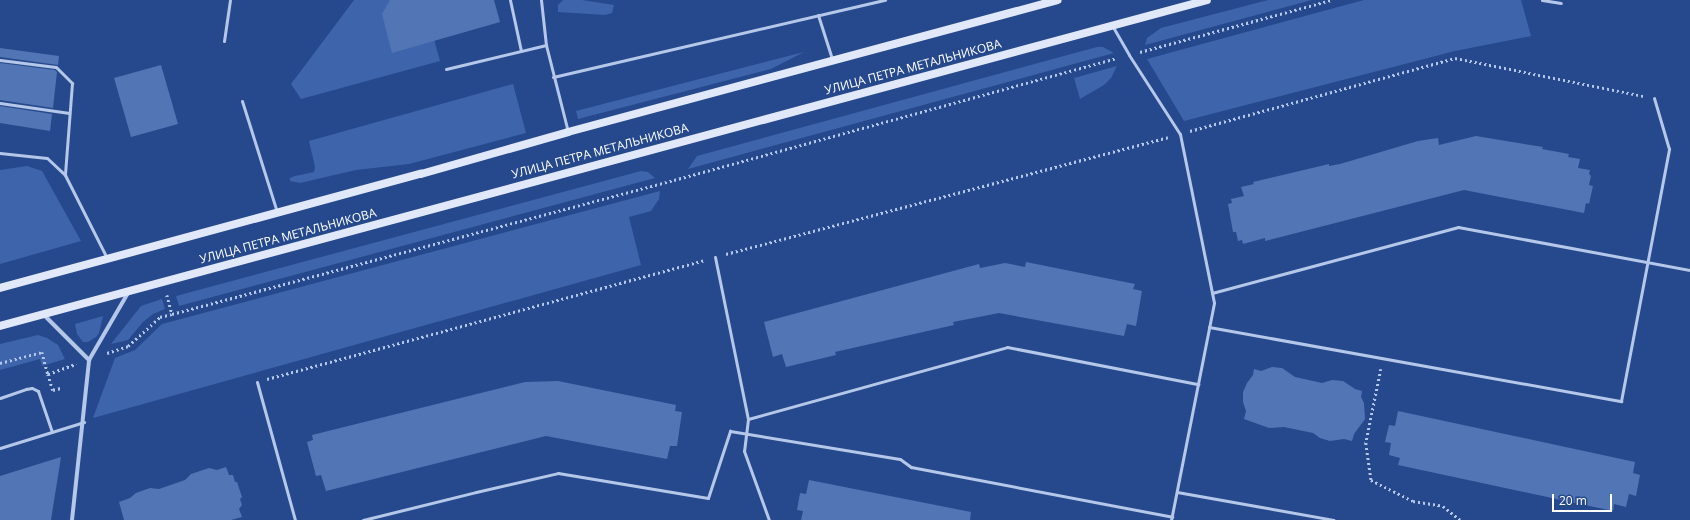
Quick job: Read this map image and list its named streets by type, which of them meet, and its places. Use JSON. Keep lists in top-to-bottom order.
{
  "streets": {
    "main road": ["УЛИЦА ПЕТРА МЕТАЛЬНИКОВА"]
  },
  "scale_bar": "20 m"
}
